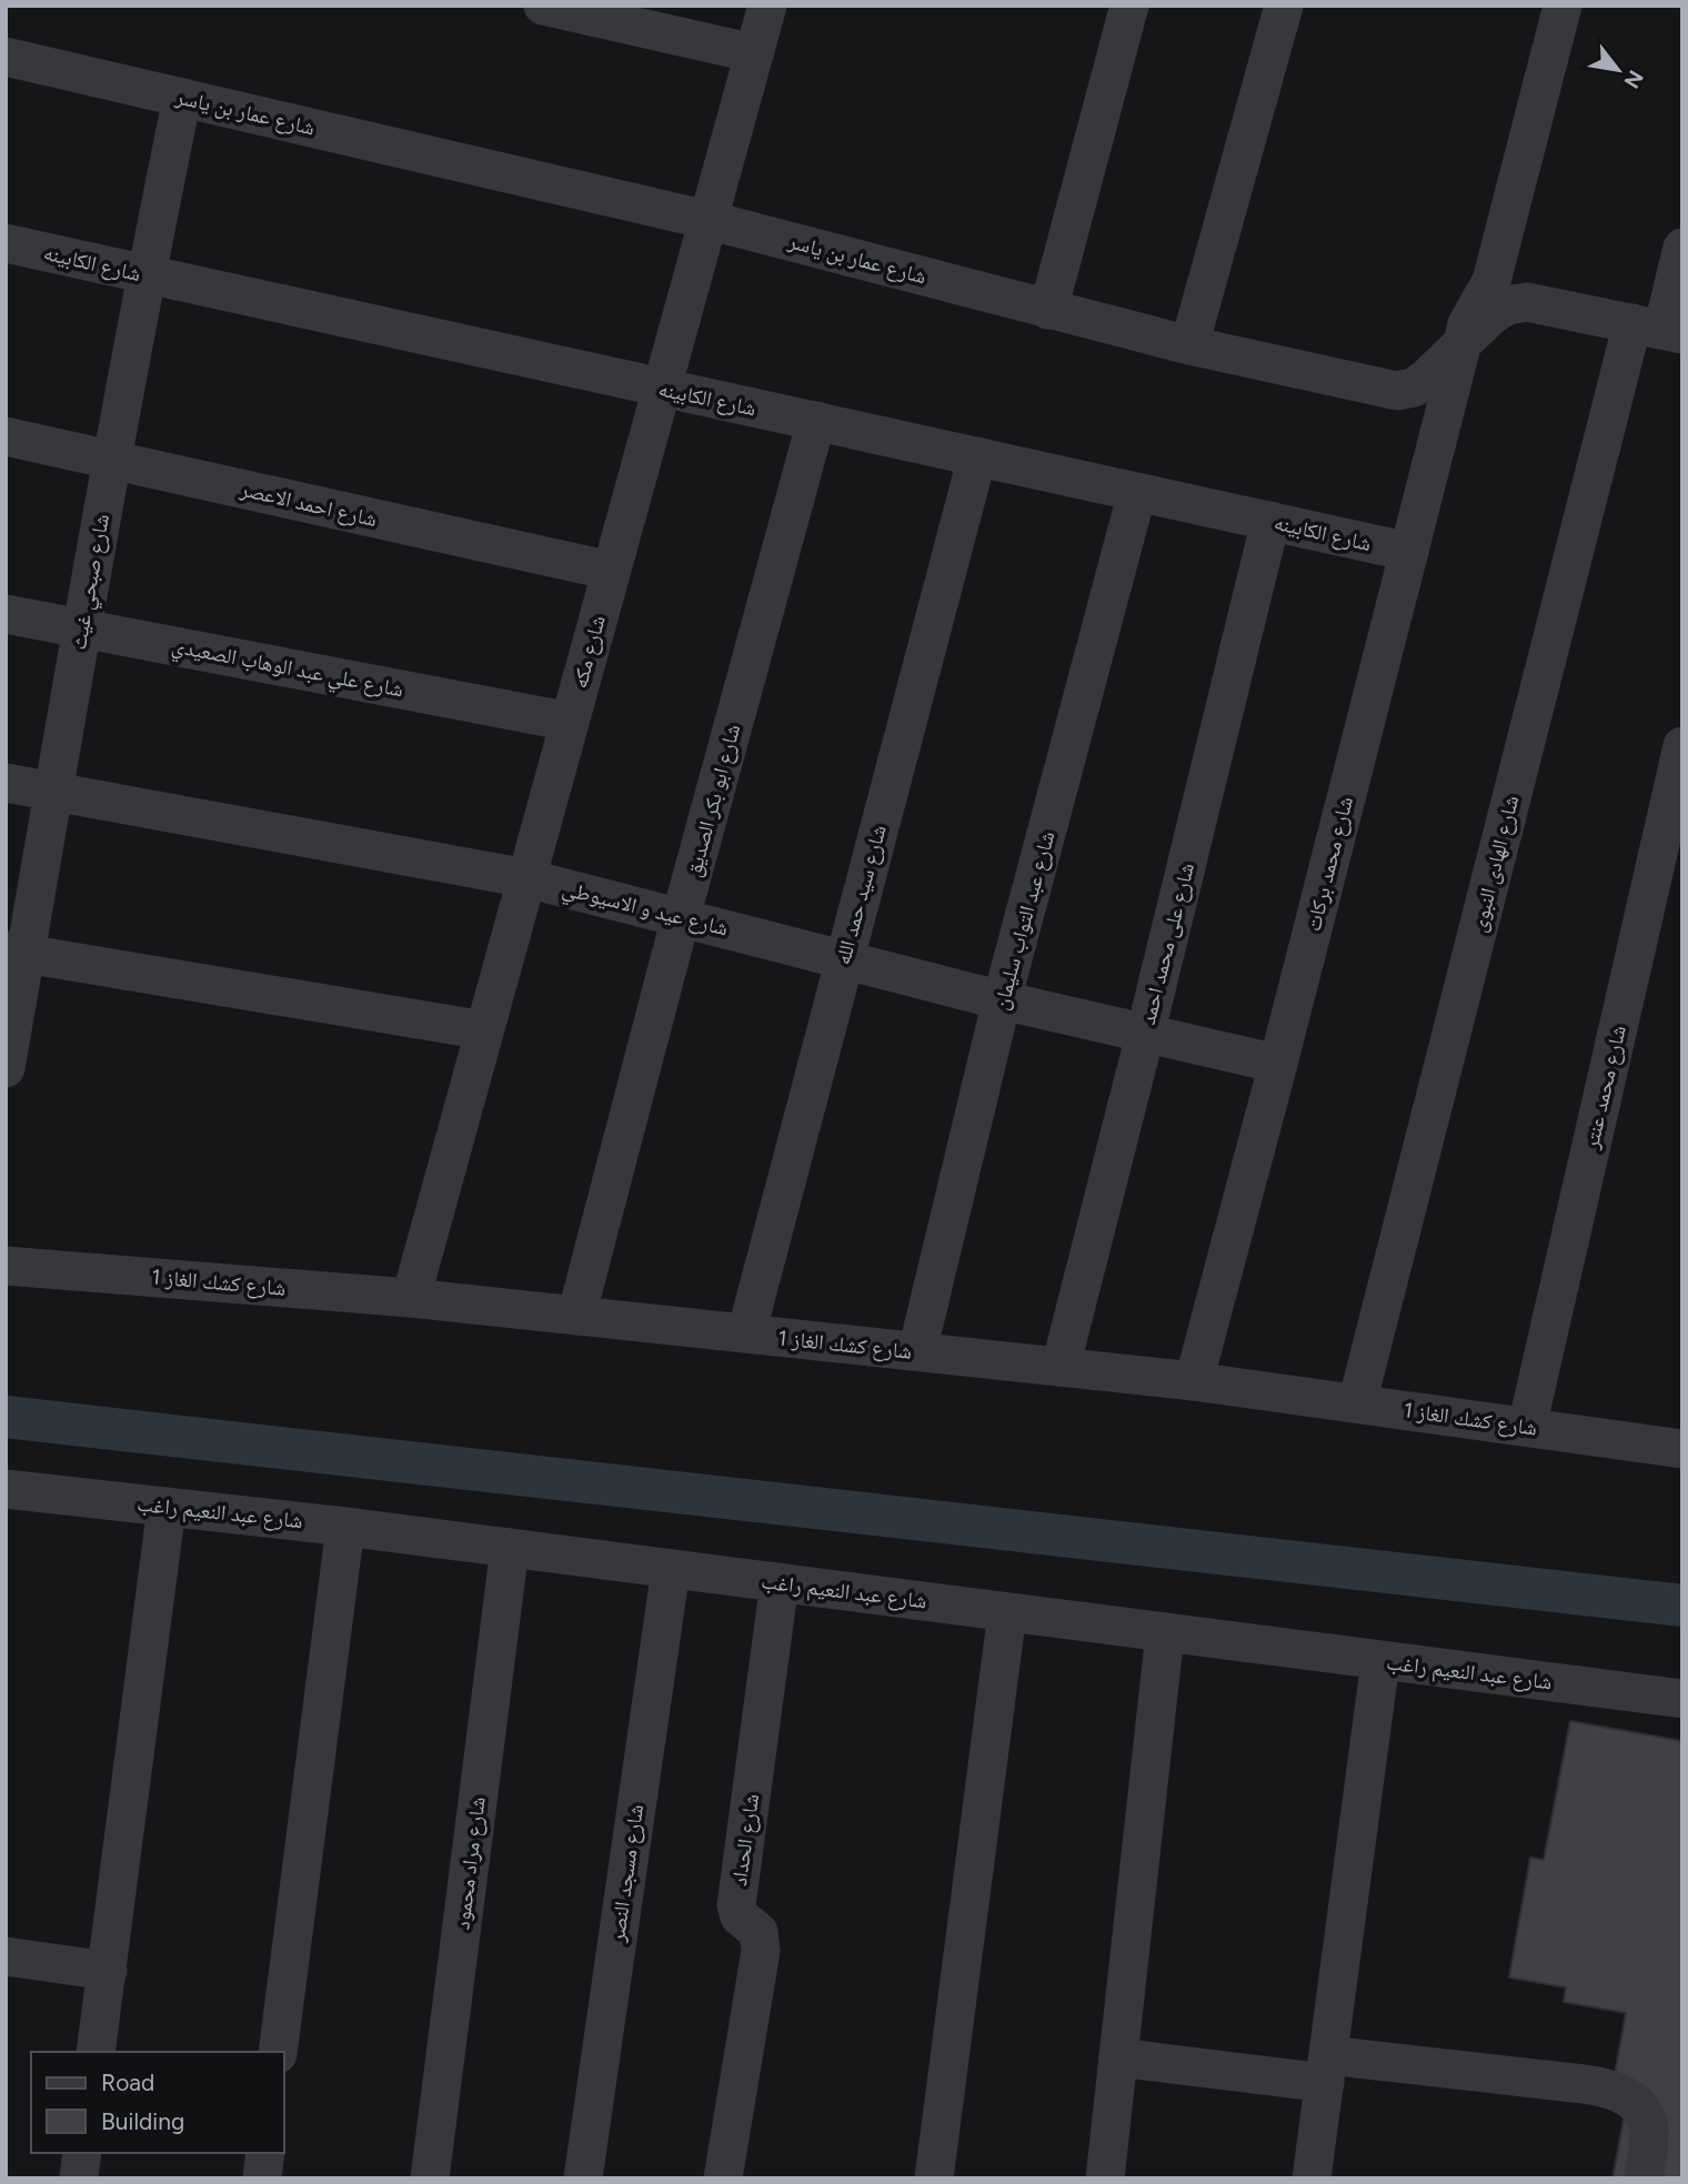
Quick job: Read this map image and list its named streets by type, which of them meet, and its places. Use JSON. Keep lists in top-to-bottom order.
{
  "streets": {
    "street": [
      "شارع عمار بن ياسر",
      "شارع الكابينه",
      "شارع احمد الاعصر",
      "شارع صبحي غيث",
      "شارع مكه",
      "شارع علي عبد الوهاب الصعيدي",
      "شارع ابو بكر الصديق",
      "شارع محمد بركات",
      "شارع الهادى النبوى",
      "شارع سيد حمد الله",
      "شارع عيد و الاسيوطي",
      "شارع عبد التواب سليمان",
      "شارع على محمد احمد",
      "شارع محمد عنتر",
      "شارع كشك الغاز 1",
      "شارع عبد النعيم راغب",
      "شارع الحداد",
      "شارع مراد محمود",
      "شارع مسجد النصر"
    ]
  },
  "crossings": [
    ["شارع عمار بن ياسر", "شارع صبحي غيث"],
    ["شارع عمار بن ياسر", "شارع مكه"],
    ["شارع عمار بن ياسر", "شارع محمد بركات"],
    ["شارع عمار بن ياسر", "شارع الهادى النبوى"],
    ["شارع الكابينه", "شارع صبحي غيث"],
    ["شارع الكابينه", "شارع مكه"],
    ["شارع الكابينه", "شارع ابو بكر الصديق"],
    ["شارع الكابينه", "شارع محمد بركات"],
    ["شارع الكابينه", "شارع سيد حمد الله"],
    ["شارع الكابينه", "شارع عبد التواب سليمان"],
    ["شارع الكابينه", "شارع على محمد احمد"],
    ["شارع احمد الاعصر", "شارع صبحي غيث"],
    ["شارع احمد الاعصر", "شارع مكه"],
    ["شارع صبحي غيث", "شارع علي عبد الوهاب الصعيدي"],
    ["شارع صبحي غيث", "شارع عيد و الاسيوطي"],
    ["شارع مكه", "شارع علي عبد الوهاب الصعيدي"],
    ["شارع مكه", "شارع عيد و الاسيوطي"],
    ["شارع مكه", "شارع كشك الغاز 1"],
    ["شارع ابو بكر الصديق", "شارع عيد و الاسيوطي"],
    ["شارع ابو بكر الصديق", "شارع كشك الغاز 1"],
    ["شارع محمد بركات", "شارع عيد و الاسيوطي"],
    ["شارع محمد بركات", "شارع كشك الغاز 1"],
    ["شارع الهادى النبوى", "شارع كشك الغاز 1"],
    ["شارع سيد حمد الله", "شارع عيد و الاسيوطي"],
    ["شارع سيد حمد الله", "شارع كشك الغاز 1"],
    ["شارع عيد و الاسيوطي", "شارع عبد التواب سليمان"],
    ["شارع عيد و الاسيوطي", "شارع على محمد احمد"],
    ["شارع عبد التواب سليمان", "شارع كشك الغاز 1"],
    ["شارع على محمد احمد", "شارع كشك الغاز 1"],
    ["شارع محمد عنتر", "شارع كشك الغاز 1"],
    ["شارع عبد النعيم راغب", "شارع الحداد"],
    ["شارع عبد النعيم راغب", "شارع مراد محمود"],
    ["شارع عبد النعيم راغب", "شارع مسجد النصر"]
  ],
  "legend": ["Road", "Building"],
  "north": "bottom right"
}
